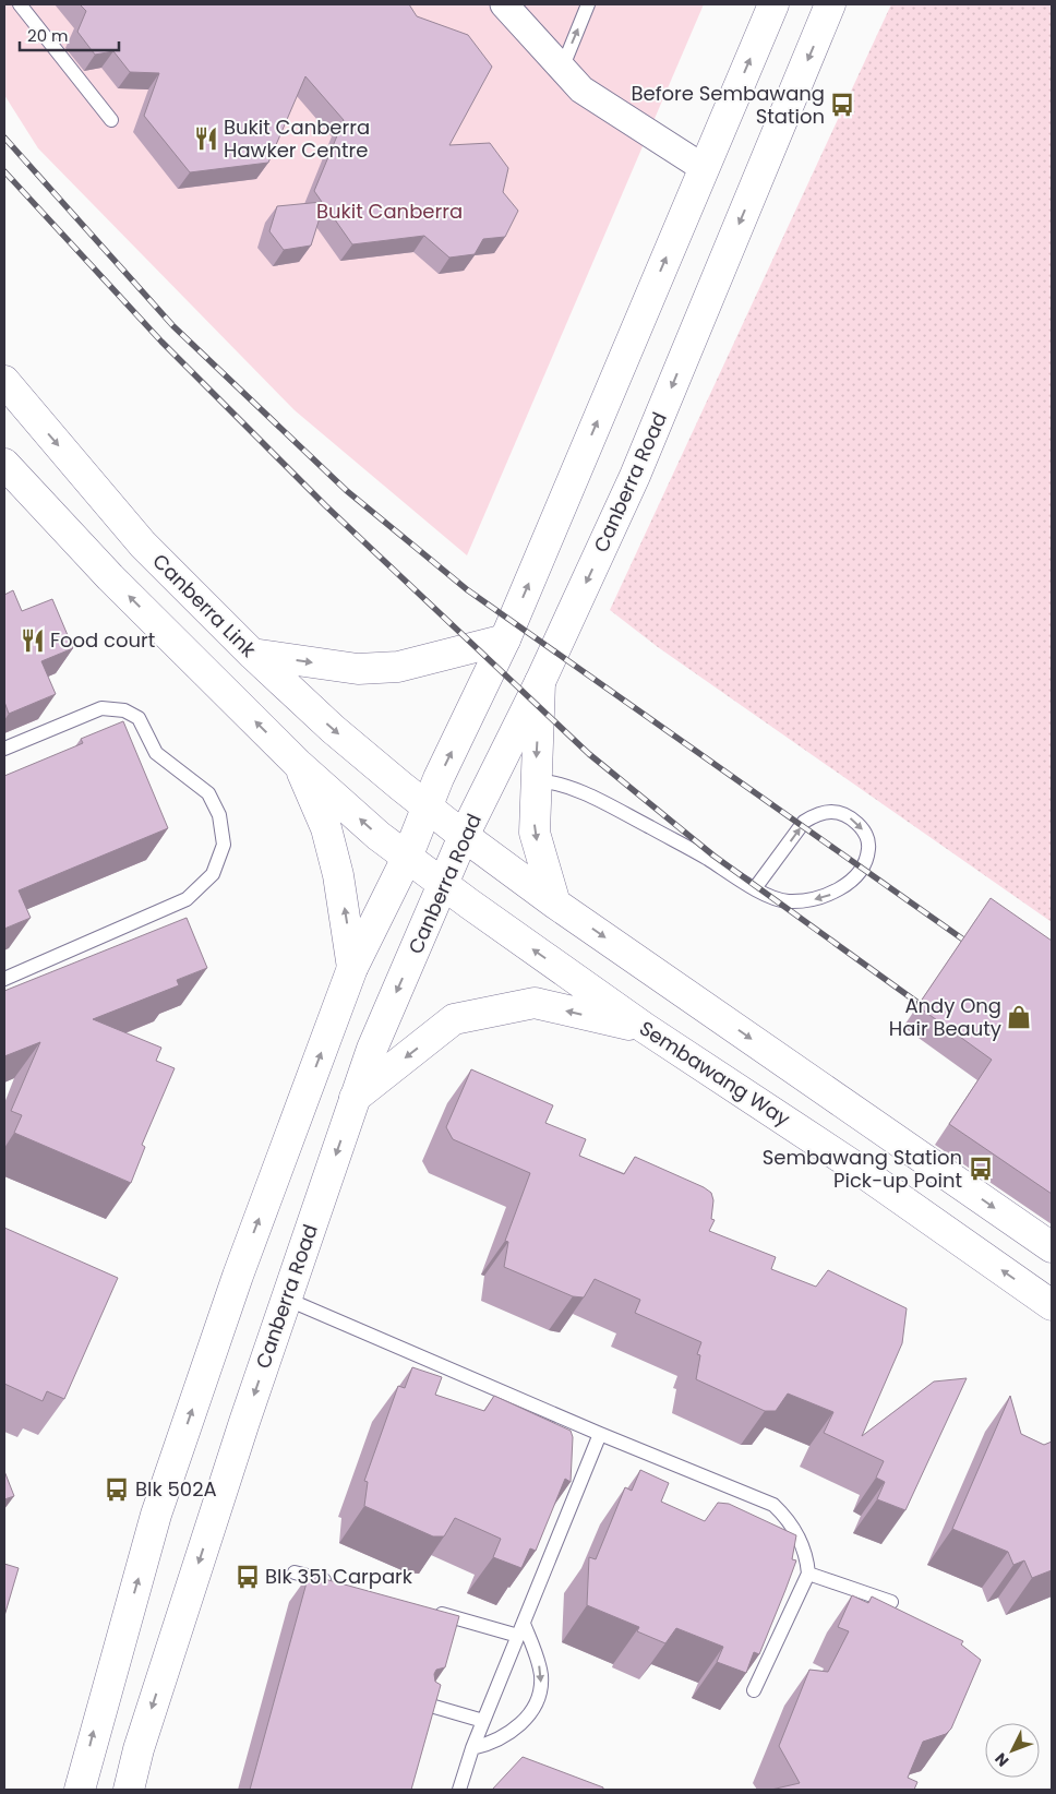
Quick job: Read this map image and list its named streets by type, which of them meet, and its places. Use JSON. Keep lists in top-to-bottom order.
{
  "streets": {
    "main road": ["Canberra Road", "Canberra Link", "Sembawang Way"]
  },
  "crossings": [
    ["Canberra Road", "Sembawang Way"]
  ],
  "parks": ["Bukit Canberra"],
  "places": {
    "bus stop": [
      "Before Sembawang Station",
      "Sembawang Station Pick-up Point",
      "Blk 502A",
      "Blk 351 Carpark"
    ],
    "restaurant": ["Bukit Canberra Hawker Centre", "Food court"],
    "shop": ["Andy Ong Hair Beauty"]
  },
  "scale_bar": "20 m",
  "north": "bottom left"
}
